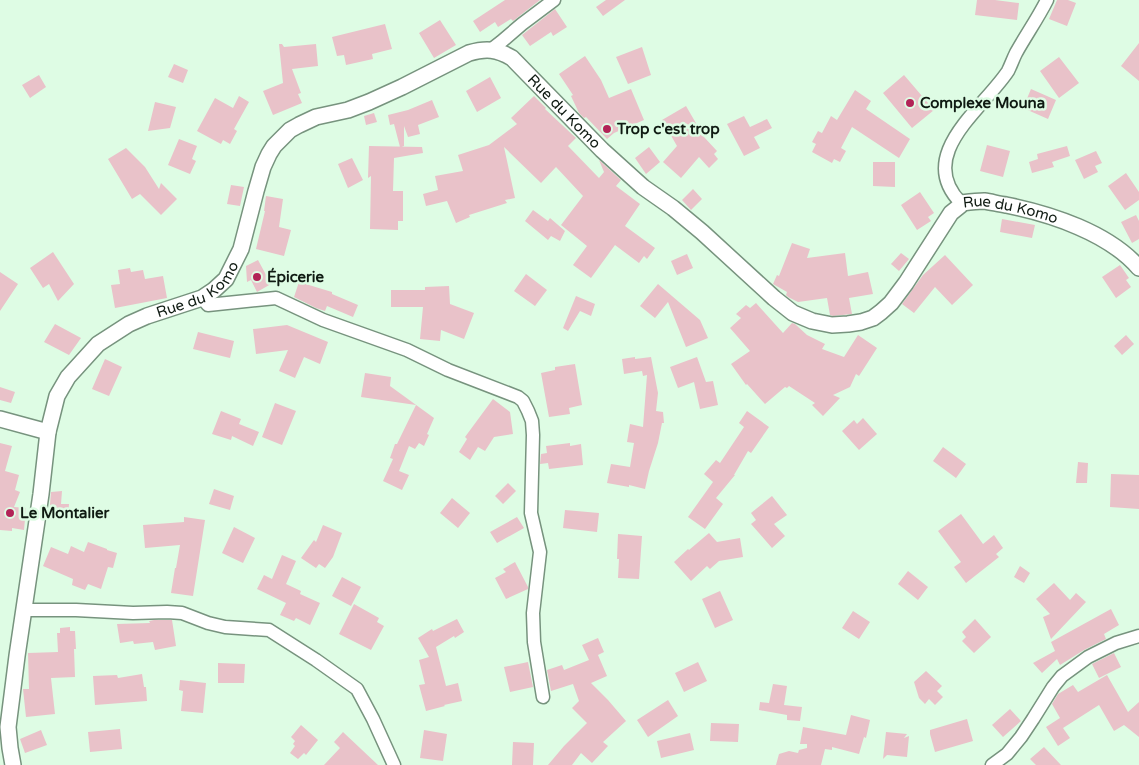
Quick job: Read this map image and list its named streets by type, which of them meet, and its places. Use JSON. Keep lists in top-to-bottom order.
{
  "streets": {
    "street": ["Rue du Komo"]
  },
  "places": [
    "Complexe Mouna",
    "Trop c'est trop",
    "Épicerie",
    "Le Montalier"
  ]
}
